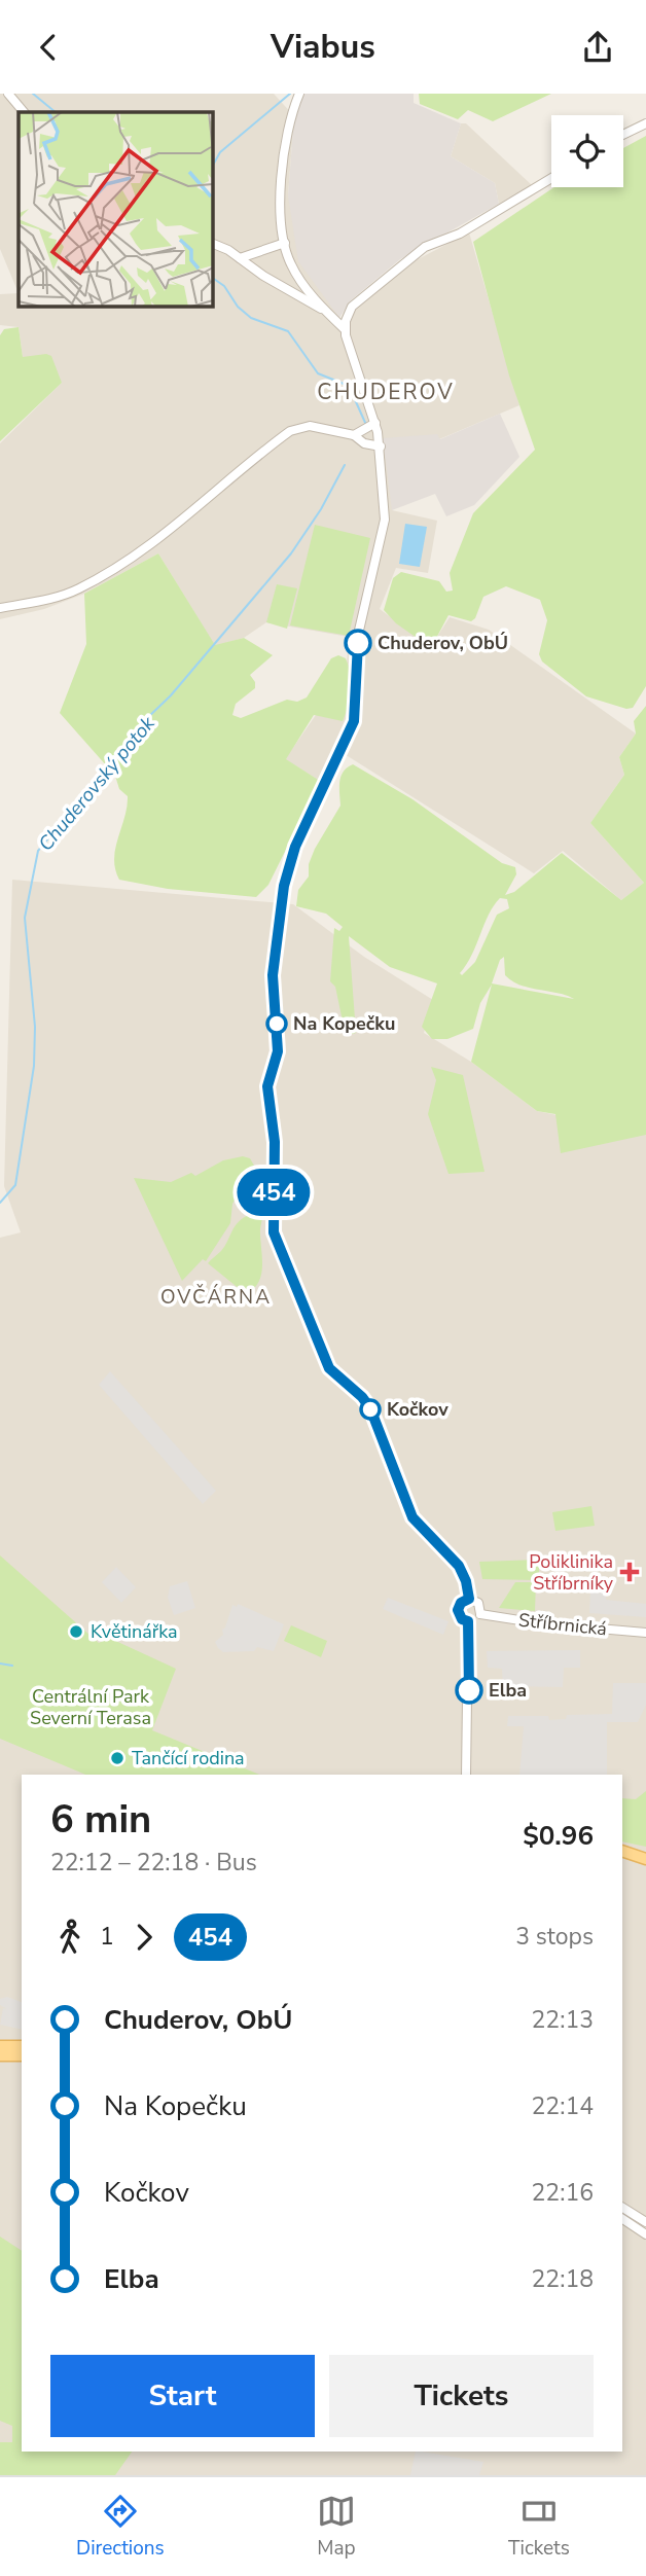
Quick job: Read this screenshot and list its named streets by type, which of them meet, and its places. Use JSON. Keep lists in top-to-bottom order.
{
  "streets": {
    "street": ["Stříbrnická"]
  },
  "districts": ["CHUDEROV", "OVČÁRNA"],
  "water": ["Chuderovský potok"],
  "parks": ["Centrální Park Severní Terasa"],
  "places": {
    "other": [
      "Chuderov, ObÚ",
      "Na Kopečku",
      "Kočkov",
      "Květinářka",
      "Elba",
      "Tančící rodina"
    ],
    "health": ["Poliklinika Stříbrníky"]
  },
  "lines": ["bus line 454"],
  "page": {
    "header": "Viabus",
    "on_map": "454",
    "heading": ["6 min", "22:12 – 22:18 · Bus", "$0.96"],
    "legs": ["1", "454", "3 stops"],
    "list": [
      {
        "name": "Chuderov, ObÚ",
        "value": "22:13"
      },
      {
        "name": "Na Kopečku",
        "value": "22:14"
      },
      {
        "name": "Kočkov",
        "value": "22:16"
      },
      {
        "name": "Elba",
        "value": "22:18"
      }
    ],
    "buttons": ["Start", "Tickets"],
    "tabs": ["Directions", "Map", "Tickets"]
  }
}
